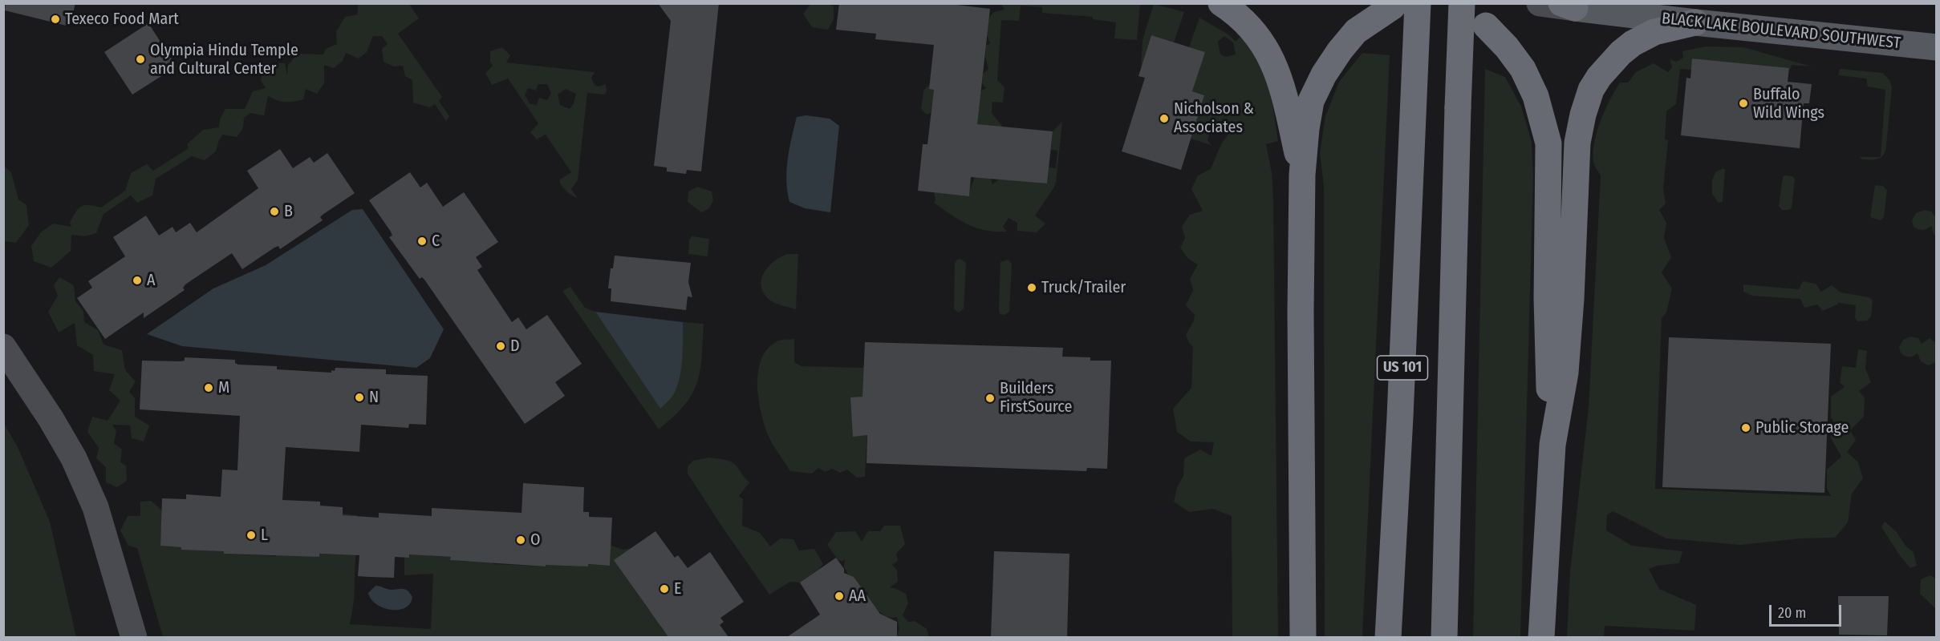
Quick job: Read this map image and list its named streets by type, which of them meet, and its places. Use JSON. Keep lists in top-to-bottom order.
{
  "streets": {
    "highway": ["US 101"],
    "main road": ["BLACK LAKE BOULEVARD SOUTHWEST"]
  },
  "places": [
    "Texeco Food Mart",
    "Olympia Hindu Temple and Cultural Center",
    "Buffalo Wild Wings",
    "Nicholson & Associates",
    "B",
    "C",
    "A",
    "Truck/Trailer",
    "D",
    "M",
    "N",
    "Builders FirstSource",
    "Public Storage",
    "L",
    "O",
    "E",
    "AA"
  ],
  "scale_bar": "20 m"
}
